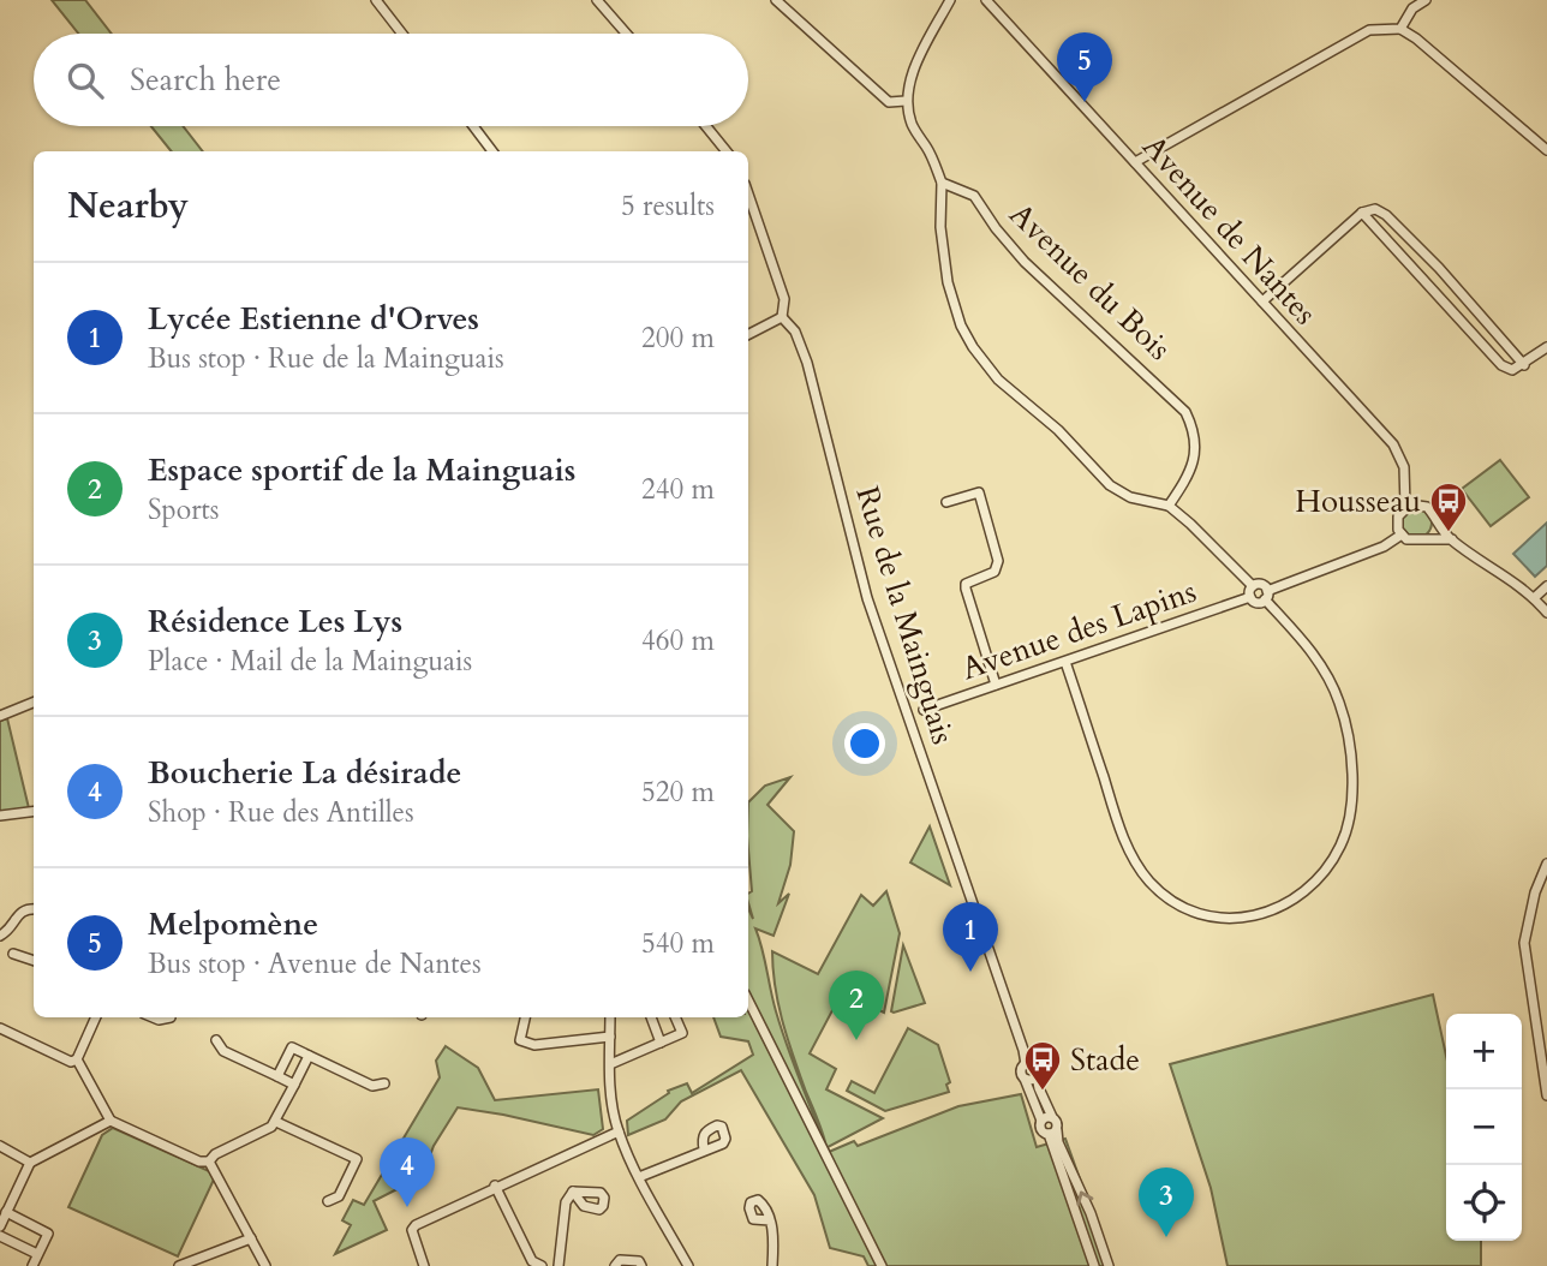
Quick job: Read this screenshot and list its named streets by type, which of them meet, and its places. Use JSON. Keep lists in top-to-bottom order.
{
  "streets": {
    "street": [
      "Avenue de Nantes",
      "Avenue du Bois",
      "Rue de la Mainguais",
      "Avenue des Lapins"
    ]
  },
  "places": {
    "bus stop": ["Housseau", "Stade"]
  },
  "page": {
    "pins": [
      "5",
      "1",
      "2",
      "4",
      "3"
    ],
    "search": "Search here",
    "heading": ["Nearby", "5 results"],
    "list": [
      {
        "mark": "1",
        "name": "Lycée Estienne d'Orves",
        "note": "Bus stop · Rue de la Mainguais",
        "value": "200 m"
      },
      {
        "mark": "2",
        "name": "Espace sportif de la Mainguais",
        "note": "Sports",
        "value": "240 m"
      },
      {
        "mark": "3",
        "name": "Résidence Les Lys",
        "note": "Place · Mail de la Mainguais",
        "value": "460 m"
      },
      {
        "mark": "4",
        "name": "Boucherie La désirade",
        "note": "Shop · Rue des Antilles",
        "value": "520 m"
      },
      {
        "mark": "5",
        "name": "Melpomène",
        "note": "Bus stop · Avenue de Nantes",
        "value": "540 m"
      }
    ],
    "map_buttons": ["+", "−"]
  }
}
